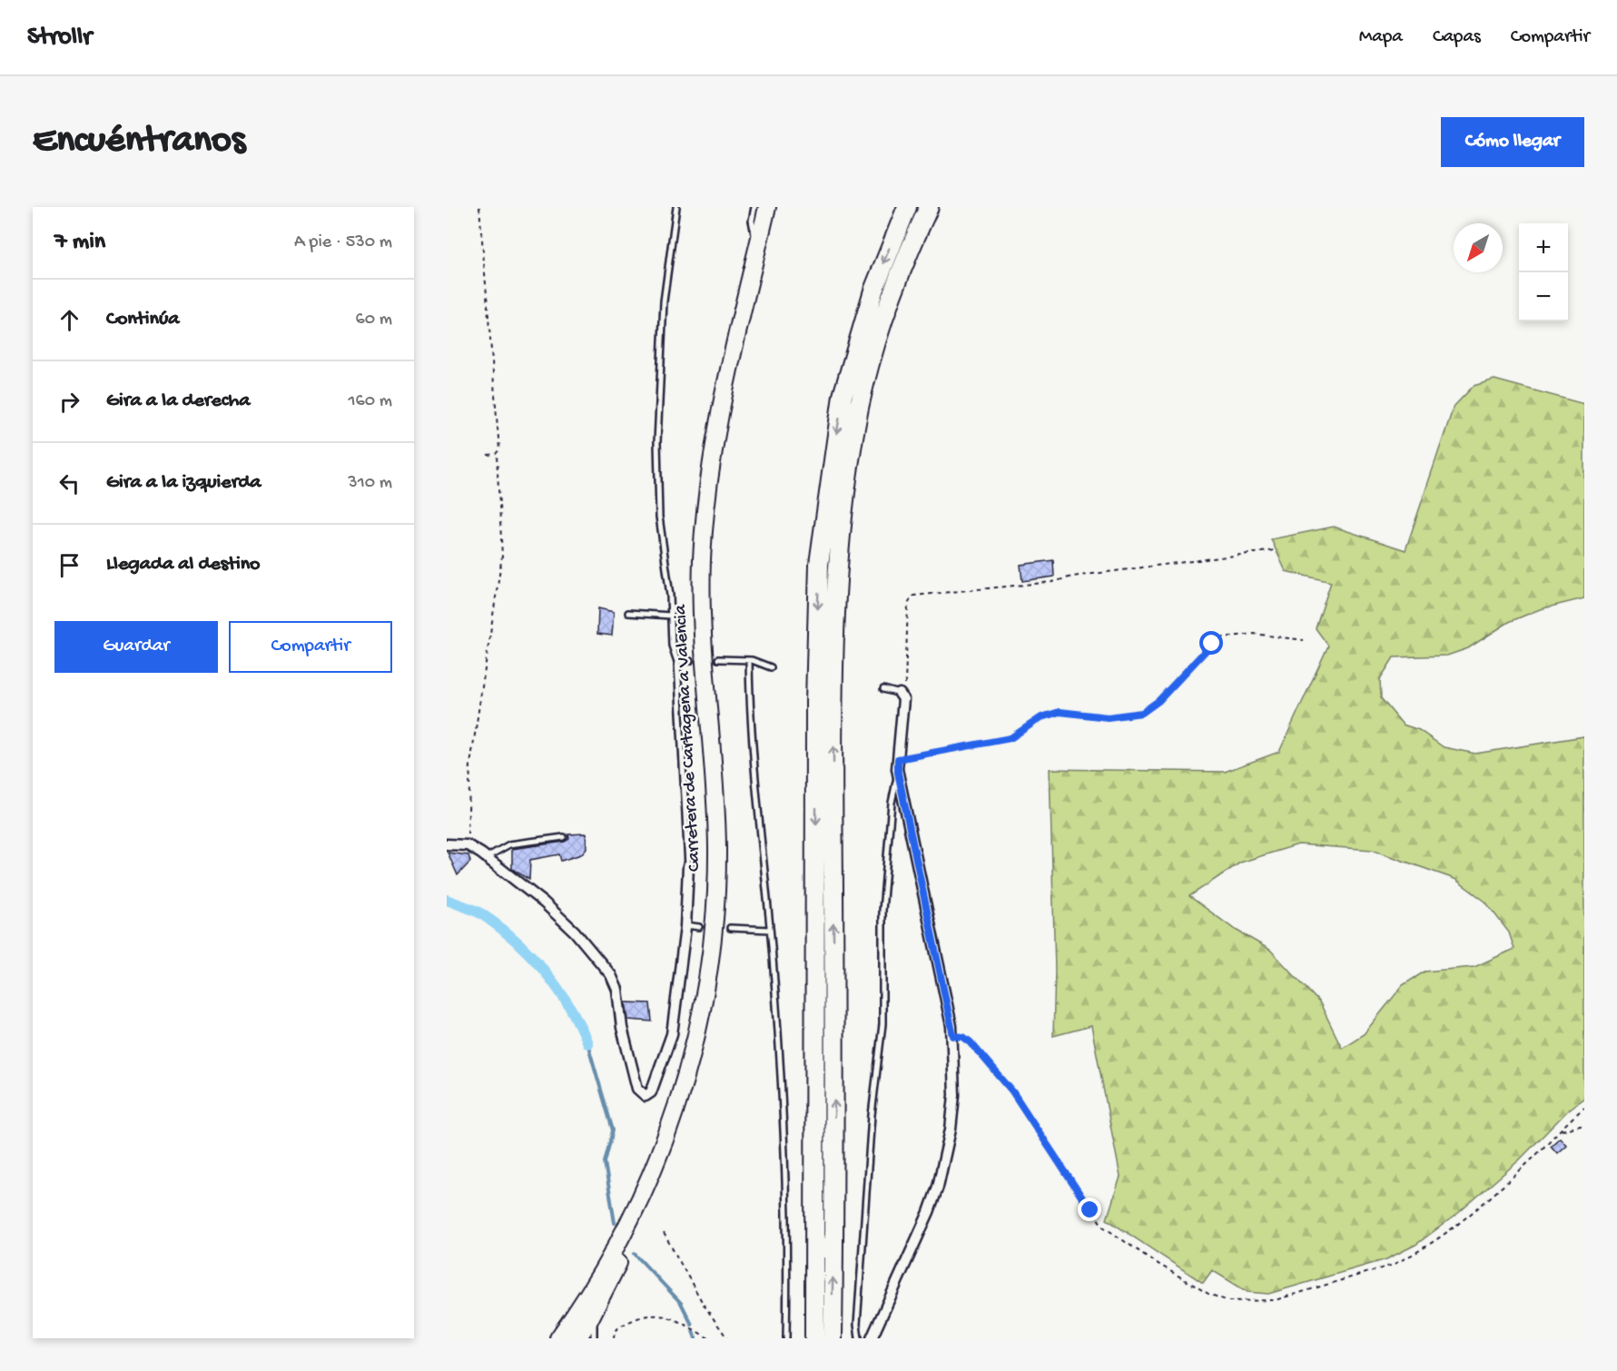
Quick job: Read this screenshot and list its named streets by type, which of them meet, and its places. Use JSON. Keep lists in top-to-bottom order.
{
  "streets": {
    "highway": ["Carretera de Cartagena a Valencia"]
  },
  "north": "bottom left",
  "page": {
    "header": "Strollr",
    "nav": ["Mapa", "Capas", "Compartir"],
    "buttons": [
      "Cómo llegar",
      ["Guardar", "Compartir"]
    ],
    "title": "Encuéntranos",
    "heading": ["7 min", "A pie · 530 m"],
    "map_buttons": ["+", "−"],
    "list": [
      ["Continúa", "60 m"],
      ["Gira a la derecha", "160 m"],
      ["Gira a la izquierda", "310 m"],
      "Llegada al destino"
    ]
  }
}
